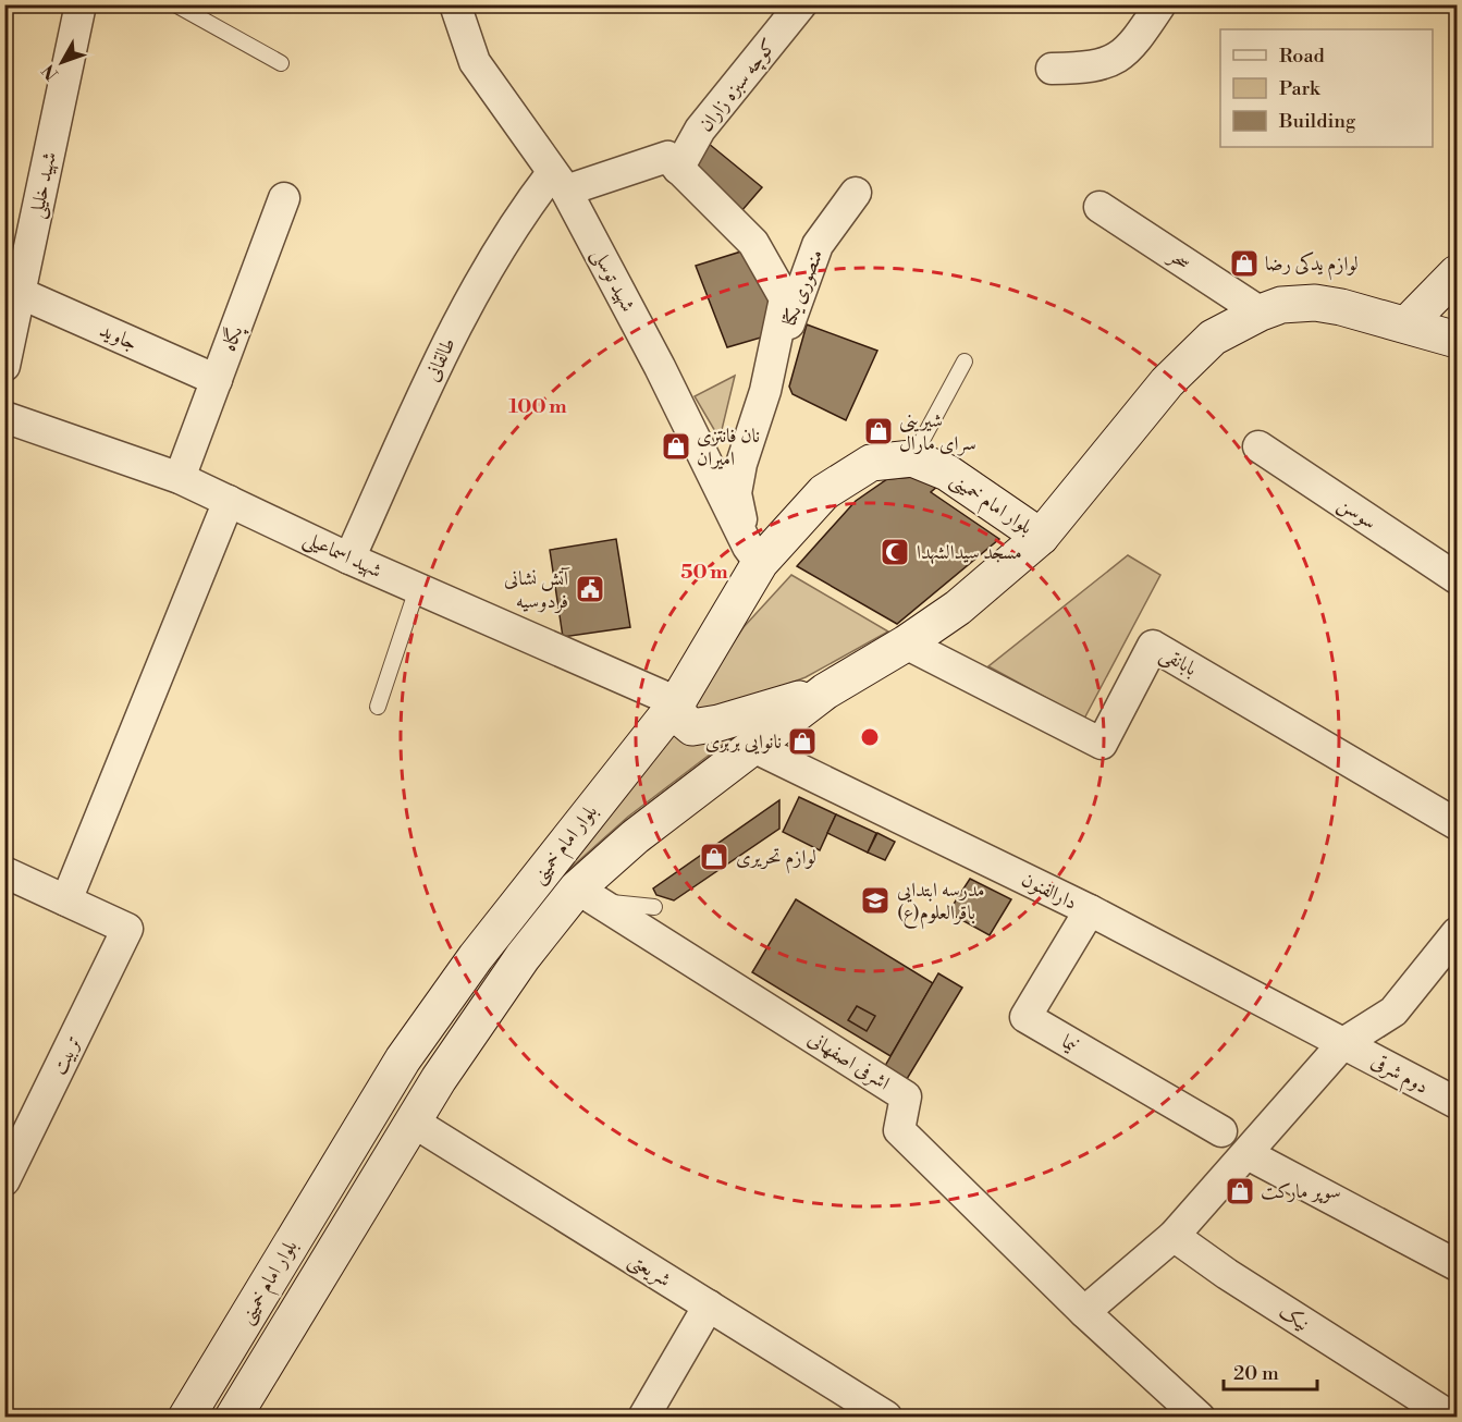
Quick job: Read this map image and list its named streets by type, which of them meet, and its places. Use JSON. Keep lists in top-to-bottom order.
{
  "streets": {
    "street": [
      "کوچه سبزه زاران",
      "شهید خلیلی",
      "سحر",
      "شهید توسلی",
      "منصوری یکتا",
      "جاوید",
      "پگاه",
      "طالقانی",
      "بلوار امام خمینی",
      "سوسن",
      "شهید اسماعیلی",
      "بابانقی",
      "دارالفنون",
      "نیما",
      "تربیت",
      "اشرفی اصفهانی",
      "دوم شرقی",
      "شریعتی",
      "نیک"
    ]
  },
  "crossings": [
    ["شهید خلیلی", "جاوید"],
    ["سحر", "بلوار امام خمینی"],
    ["شهید توسلی", "طالقانی"],
    ["شهید توسلی", "بلوار امام خمینی"],
    ["جاوید", "پگاه"],
    ["پگاه", "شهید اسماعیلی"],
    ["طالقانی", "شهید اسماعیلی"],
    ["بلوار امام خمینی", "شهید اسماعیلی"],
    ["بلوار امام خمینی", "بابانقی"],
    ["بلوار امام خمینی", "دارالفنون"],
    ["بلوار امام خمینی", "اشرفی اصفهانی"],
    ["بلوار امام خمینی", "شریعتی"],
    ["دارالفنون", "نیما"],
    ["دارالفنون", "دوم شرقی"]
  ],
  "places": {
    "shop": [
      "لوازم یدکی رضا",
      "شیرینی سرای مارال",
      "نان فانتزی امیران",
      "نانوایی بربری",
      "لوازم تحریری",
      "سوپر مارکت"
    ],
    "mosque": ["مسجد سیدالشهدا"],
    "public building": ["آتش نشانی فردوسیه"],
    "school or university": ["مدرسه ابتدایی باقرالعلوم(ع)"]
  },
  "legend": ["Road", "Park", "Building"],
  "scale_bar": "20 m",
  "north": "bottom left",
  "rings": ["100 m", "50 m"]
}
